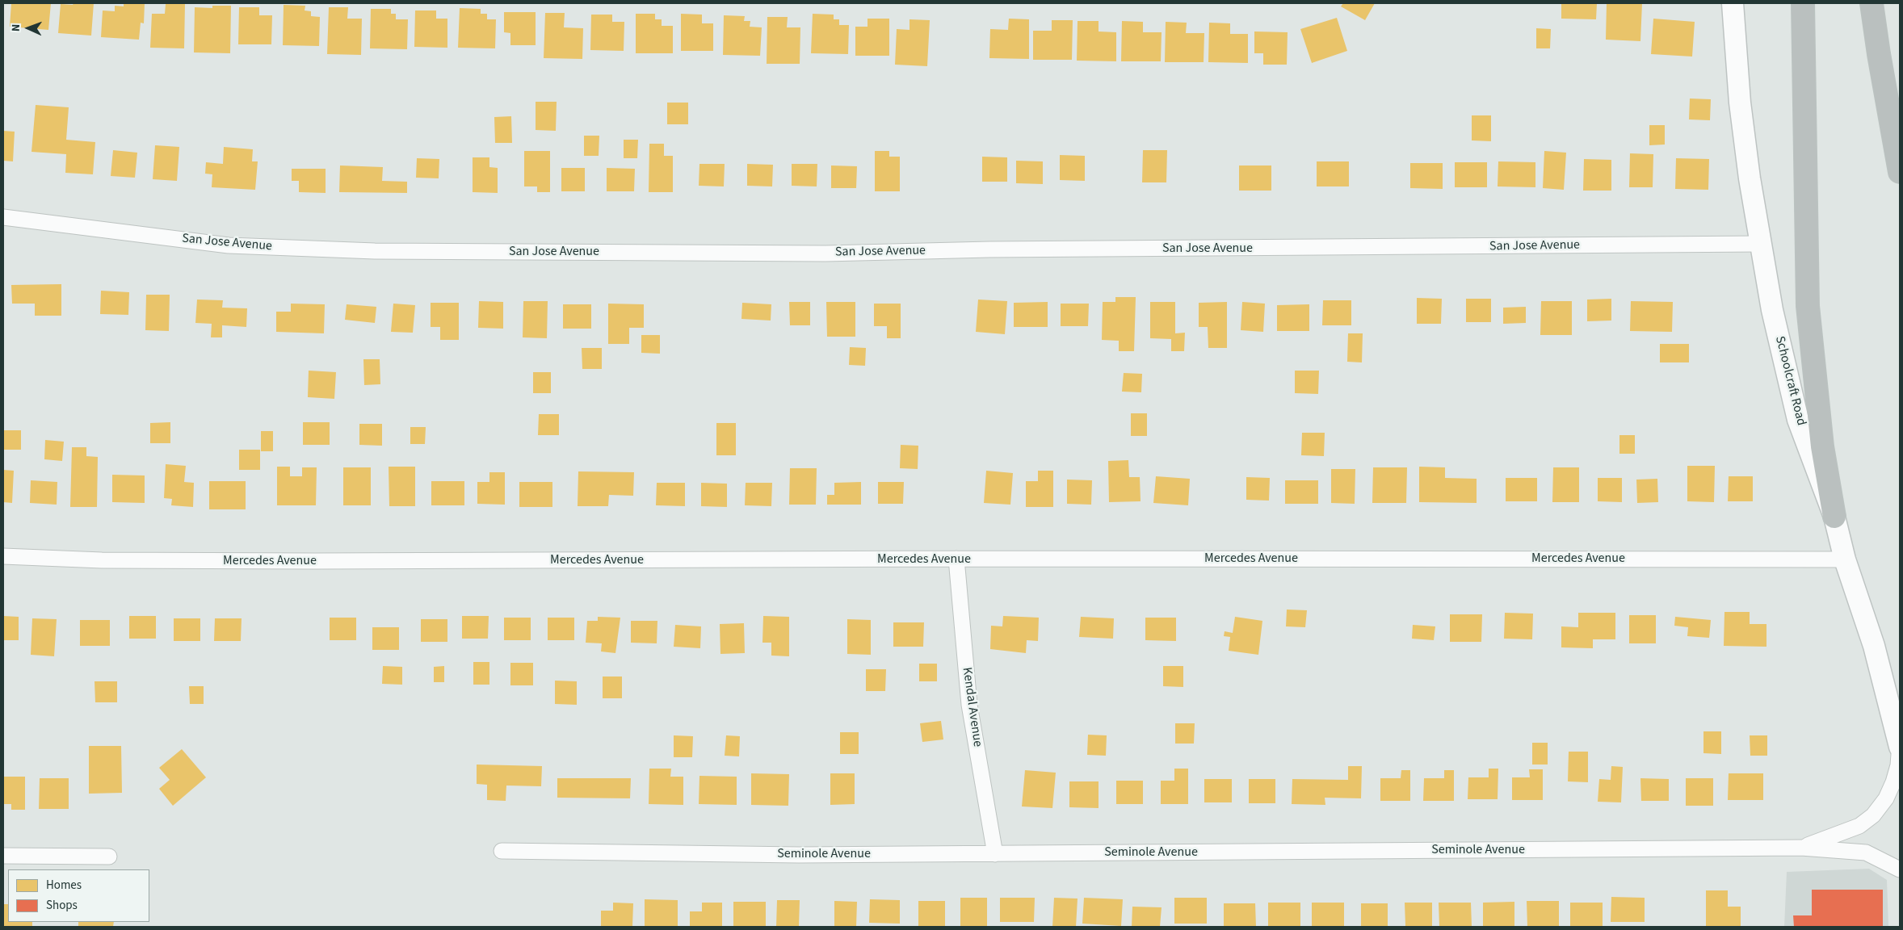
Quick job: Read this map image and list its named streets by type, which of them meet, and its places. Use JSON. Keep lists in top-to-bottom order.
{
  "streets": {
    "main road": ["Schoolcraft Road"],
    "street": [
      "San Jose Avenue",
      "Mercedes Avenue",
      "Kendal Avenue",
      "Seminole Avenue"
    ]
  },
  "crossings": [
    ["San Jose Avenue", "Schoolcraft Road"],
    ["Schoolcraft Road", "Mercedes Avenue"],
    ["Mercedes Avenue", "Kendal Avenue"],
    ["Kendal Avenue", "Seminole Avenue"]
  ],
  "legend": ["Homes", "Shops"],
  "north": "left"
}
